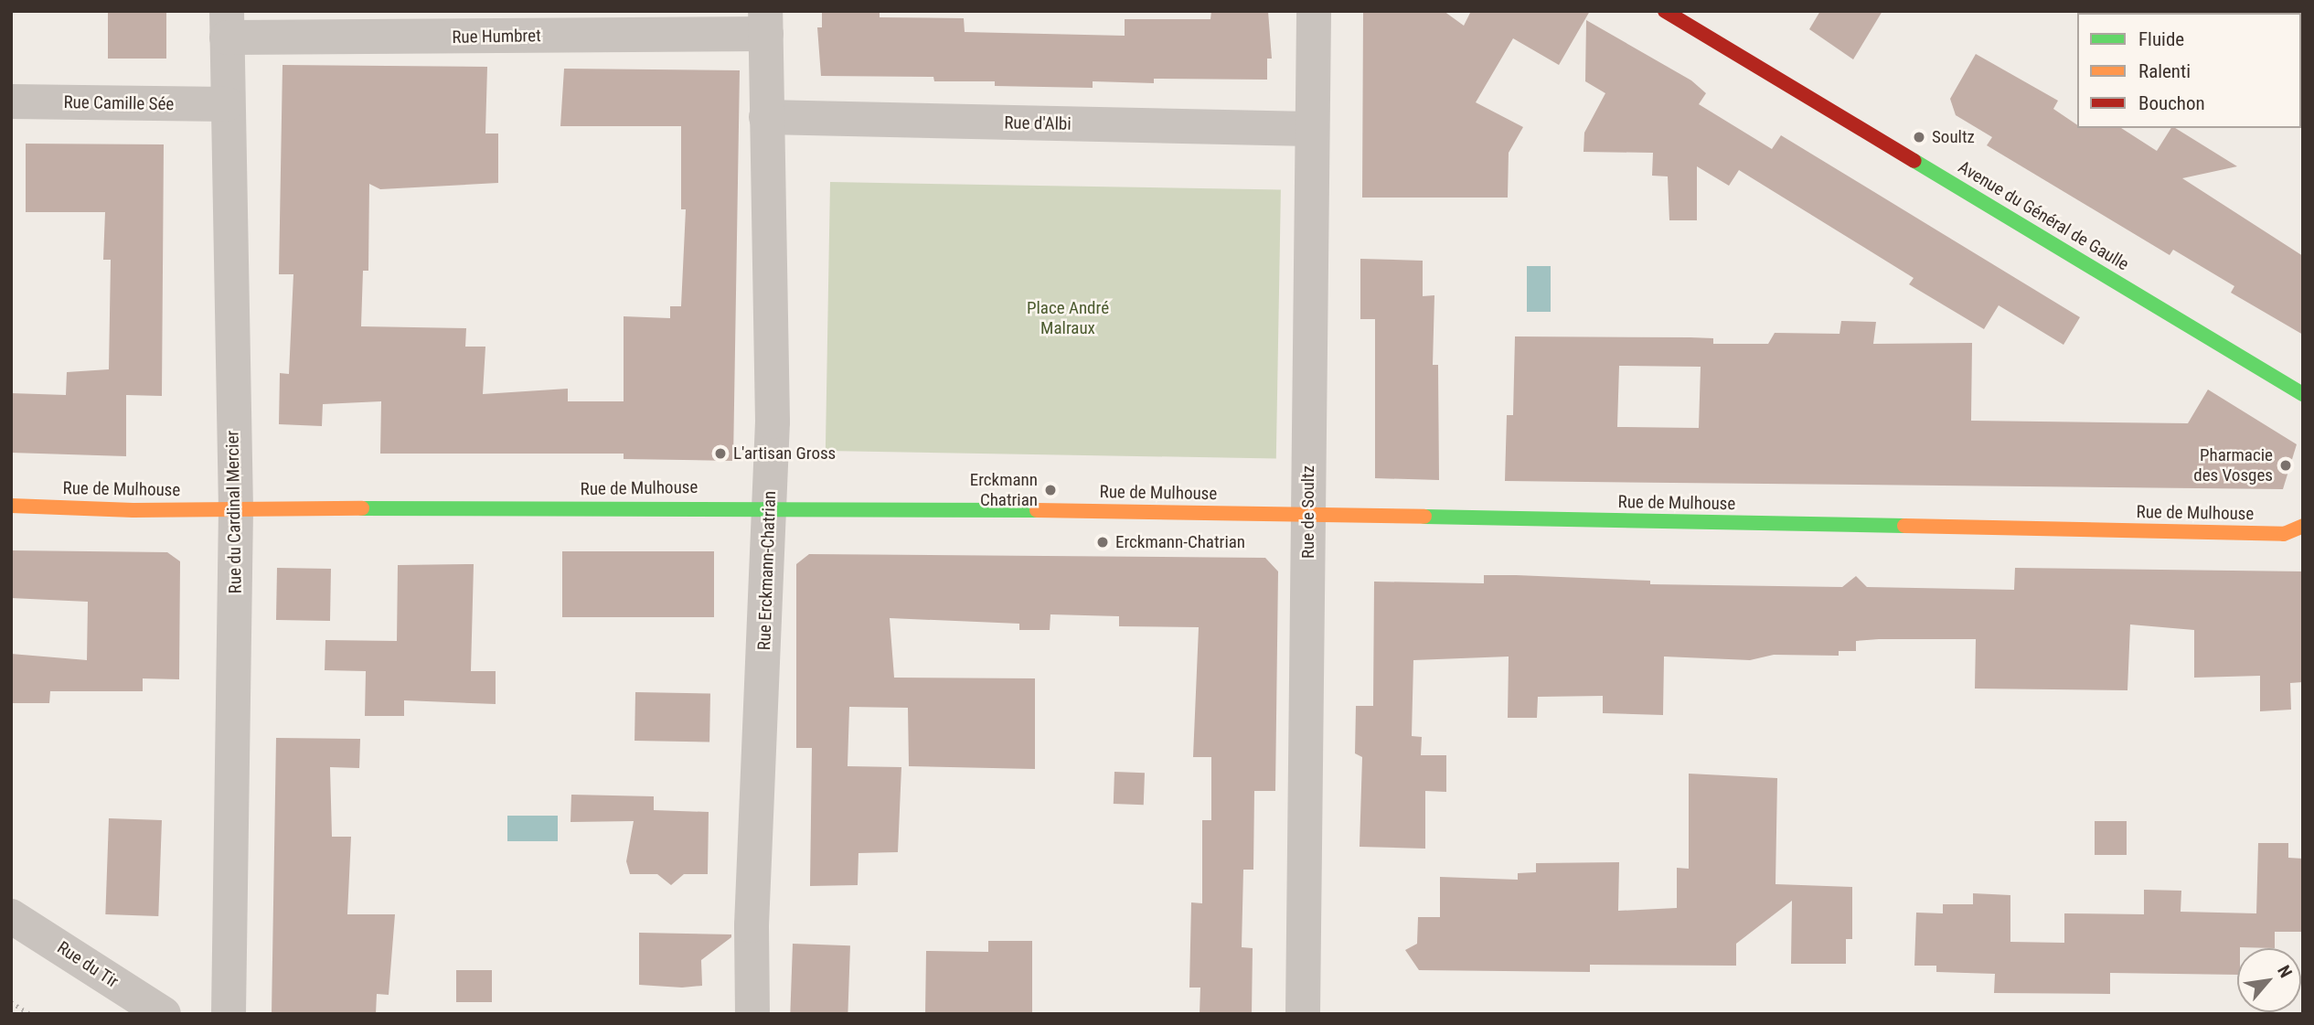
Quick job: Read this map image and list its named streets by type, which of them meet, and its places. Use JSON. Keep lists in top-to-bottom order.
{
  "streets": {
    "street": [
      "Rue Humbret",
      "Rue Camille Sée",
      "Rue d'Albi",
      "Avenue du Général de Gaulle",
      "Rue de Mulhouse",
      "Rue du Cardinal Mercier",
      "Rue de Soultz",
      "Rue Erckmann-Chatrian",
      "Rue du Tir"
    ]
  },
  "crossings": [
    ["Rue Humbret", "Rue du Cardinal Mercier"],
    ["Rue Humbret", "Rue Erckmann-Chatrian"],
    ["Rue Camille Sée", "Rue du Cardinal Mercier"],
    ["Rue d'Albi", "Rue de Soultz"],
    ["Rue d'Albi", "Rue Erckmann-Chatrian"],
    ["Rue de Mulhouse", "Rue du Cardinal Mercier"],
    ["Rue de Mulhouse", "Rue de Soultz"],
    ["Rue de Mulhouse", "Rue Erckmann-Chatrian"]
  ],
  "parks": ["Place André Malraux"],
  "places": [
    "Soultz",
    "L'artisan Gross",
    "Pharmacie des Vosges",
    "Erckmann Chatrian",
    "Erckmann-Chatrian"
  ],
  "legend": ["Fluide", "Ralenti", "Bouchon"],
  "north": "top right"
}
